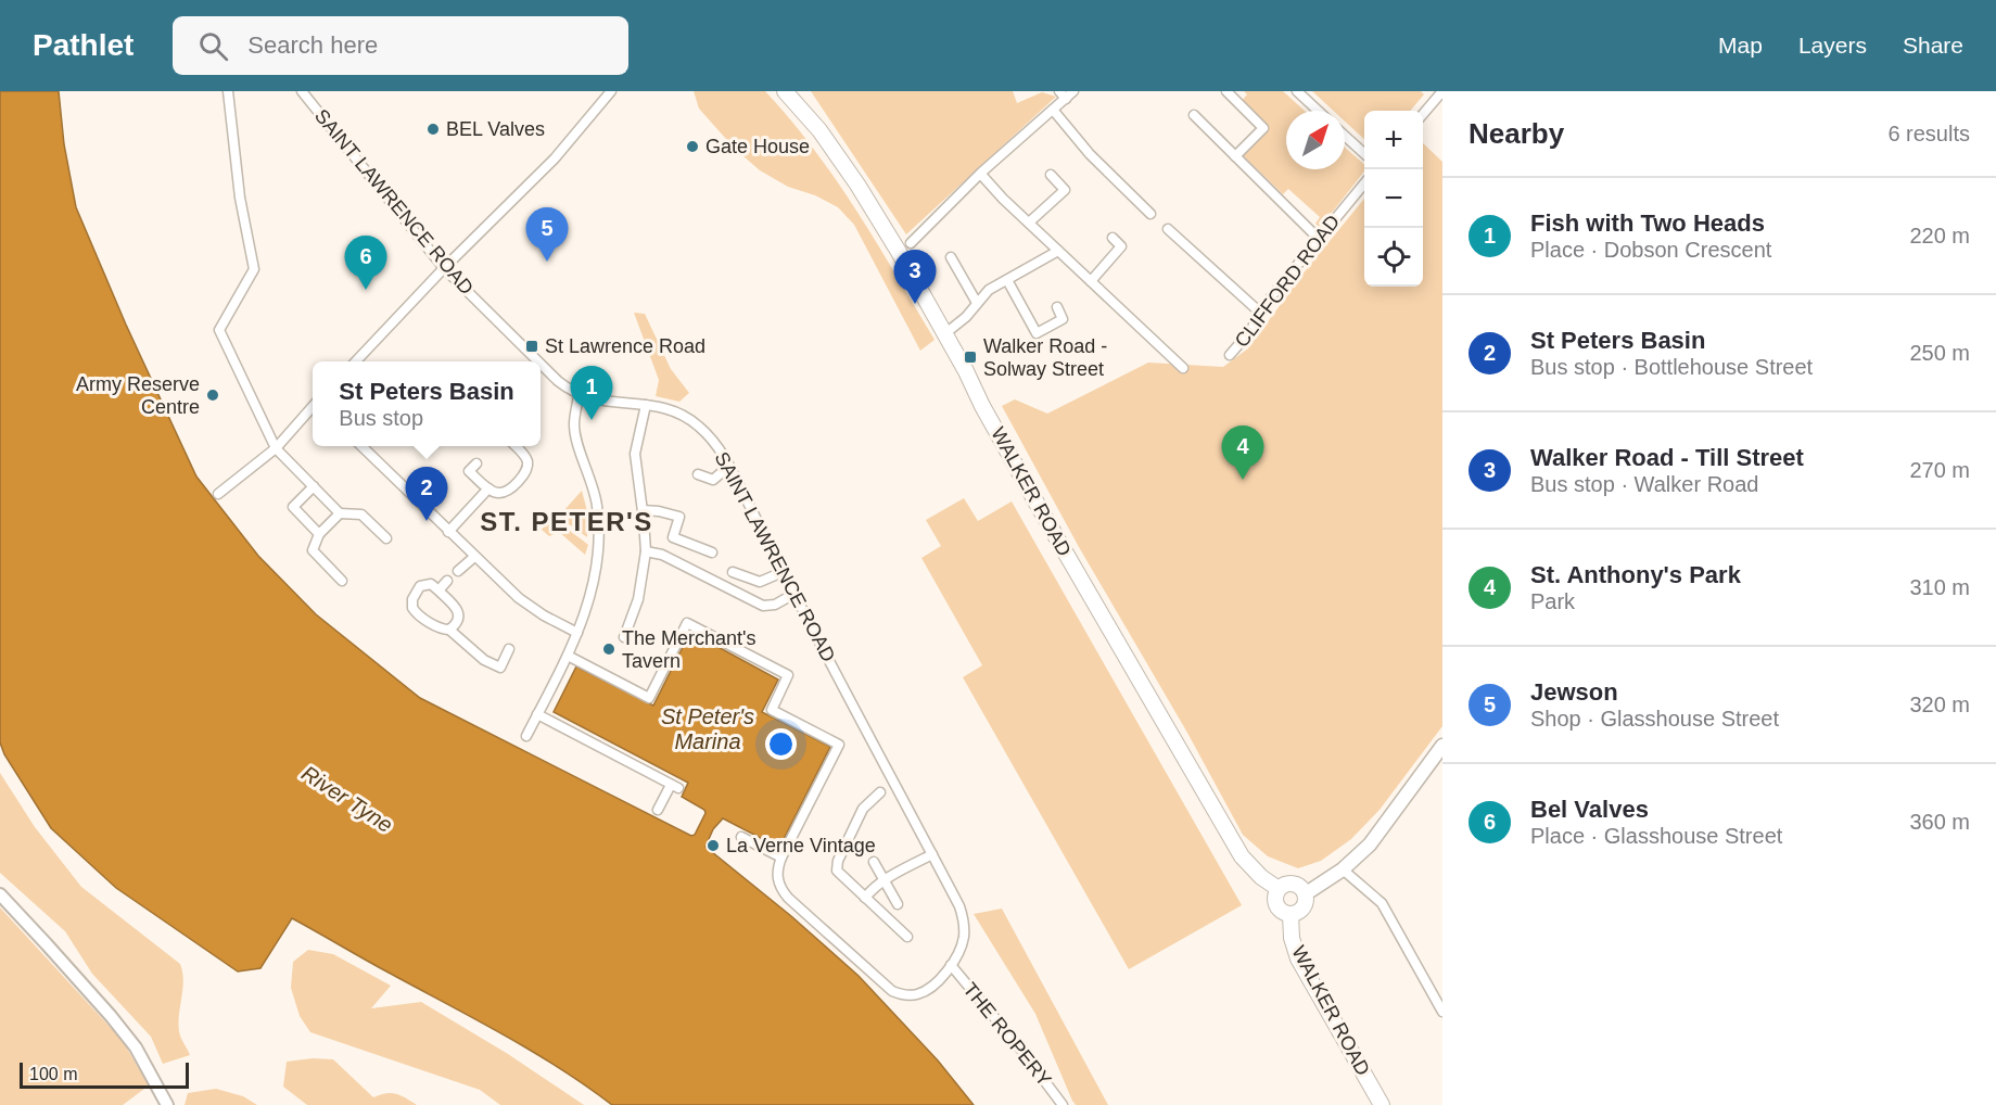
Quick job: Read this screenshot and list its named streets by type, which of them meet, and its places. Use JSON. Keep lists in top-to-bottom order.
{
  "streets": {
    "main road": ["WALKER ROAD"],
    "street": ["SAINT LAWRENCE ROAD", "CLIFFORD ROAD", "THE ROPERY"]
  },
  "crossings": [
    ["SAINT LAWRENCE ROAD", "THE ROPERY"]
  ],
  "districts": ["ST. PETER'S"],
  "water": ["St Peter's Marina", "River Tyne"],
  "places": {
    "other": [
      "BEL Valves",
      "Gate House",
      "Army Reserve Centre",
      "The Merchant's Tavern",
      "La Verne Vintage"
    ],
    "transit": ["St Lawrence Road", "Walker Road - Solway Street"]
  },
  "scale_bar": "100 m",
  "north": "top right",
  "page": {
    "header": "Pathlet",
    "search": "Search here",
    "nav": ["Map", "Layers", "Share"],
    "heading": ["Nearby", "6 results"],
    "map_buttons": ["+", "−"],
    "list": [
      {
        "mark": "1",
        "name": "Fish with Two Heads",
        "note": "Place · Dobson Crescent",
        "value": "220 m"
      },
      {
        "mark": "2",
        "name": "St Peters Basin",
        "note": "Bus stop · Bottlehouse Street",
        "value": "250 m"
      },
      {
        "mark": "3",
        "name": "Walker Road - Till Street",
        "note": "Bus stop · Walker Road",
        "value": "270 m"
      },
      {
        "mark": "4",
        "name": "St. Anthony's Park",
        "note": "Park",
        "value": "310 m"
      },
      {
        "mark": "5",
        "name": "Jewson",
        "note": "Shop · Glasshouse Street",
        "value": "320 m"
      },
      {
        "mark": "6",
        "name": "Bel Valves",
        "note": "Place · Glasshouse Street",
        "value": "360 m"
      }
    ],
    "pins": [
      "5",
      "6",
      "3",
      "1",
      "4",
      "2"
    ],
    "popup": ["St Peters Basin", "Bus stop"],
    "scale": "100 m"
  }
}
